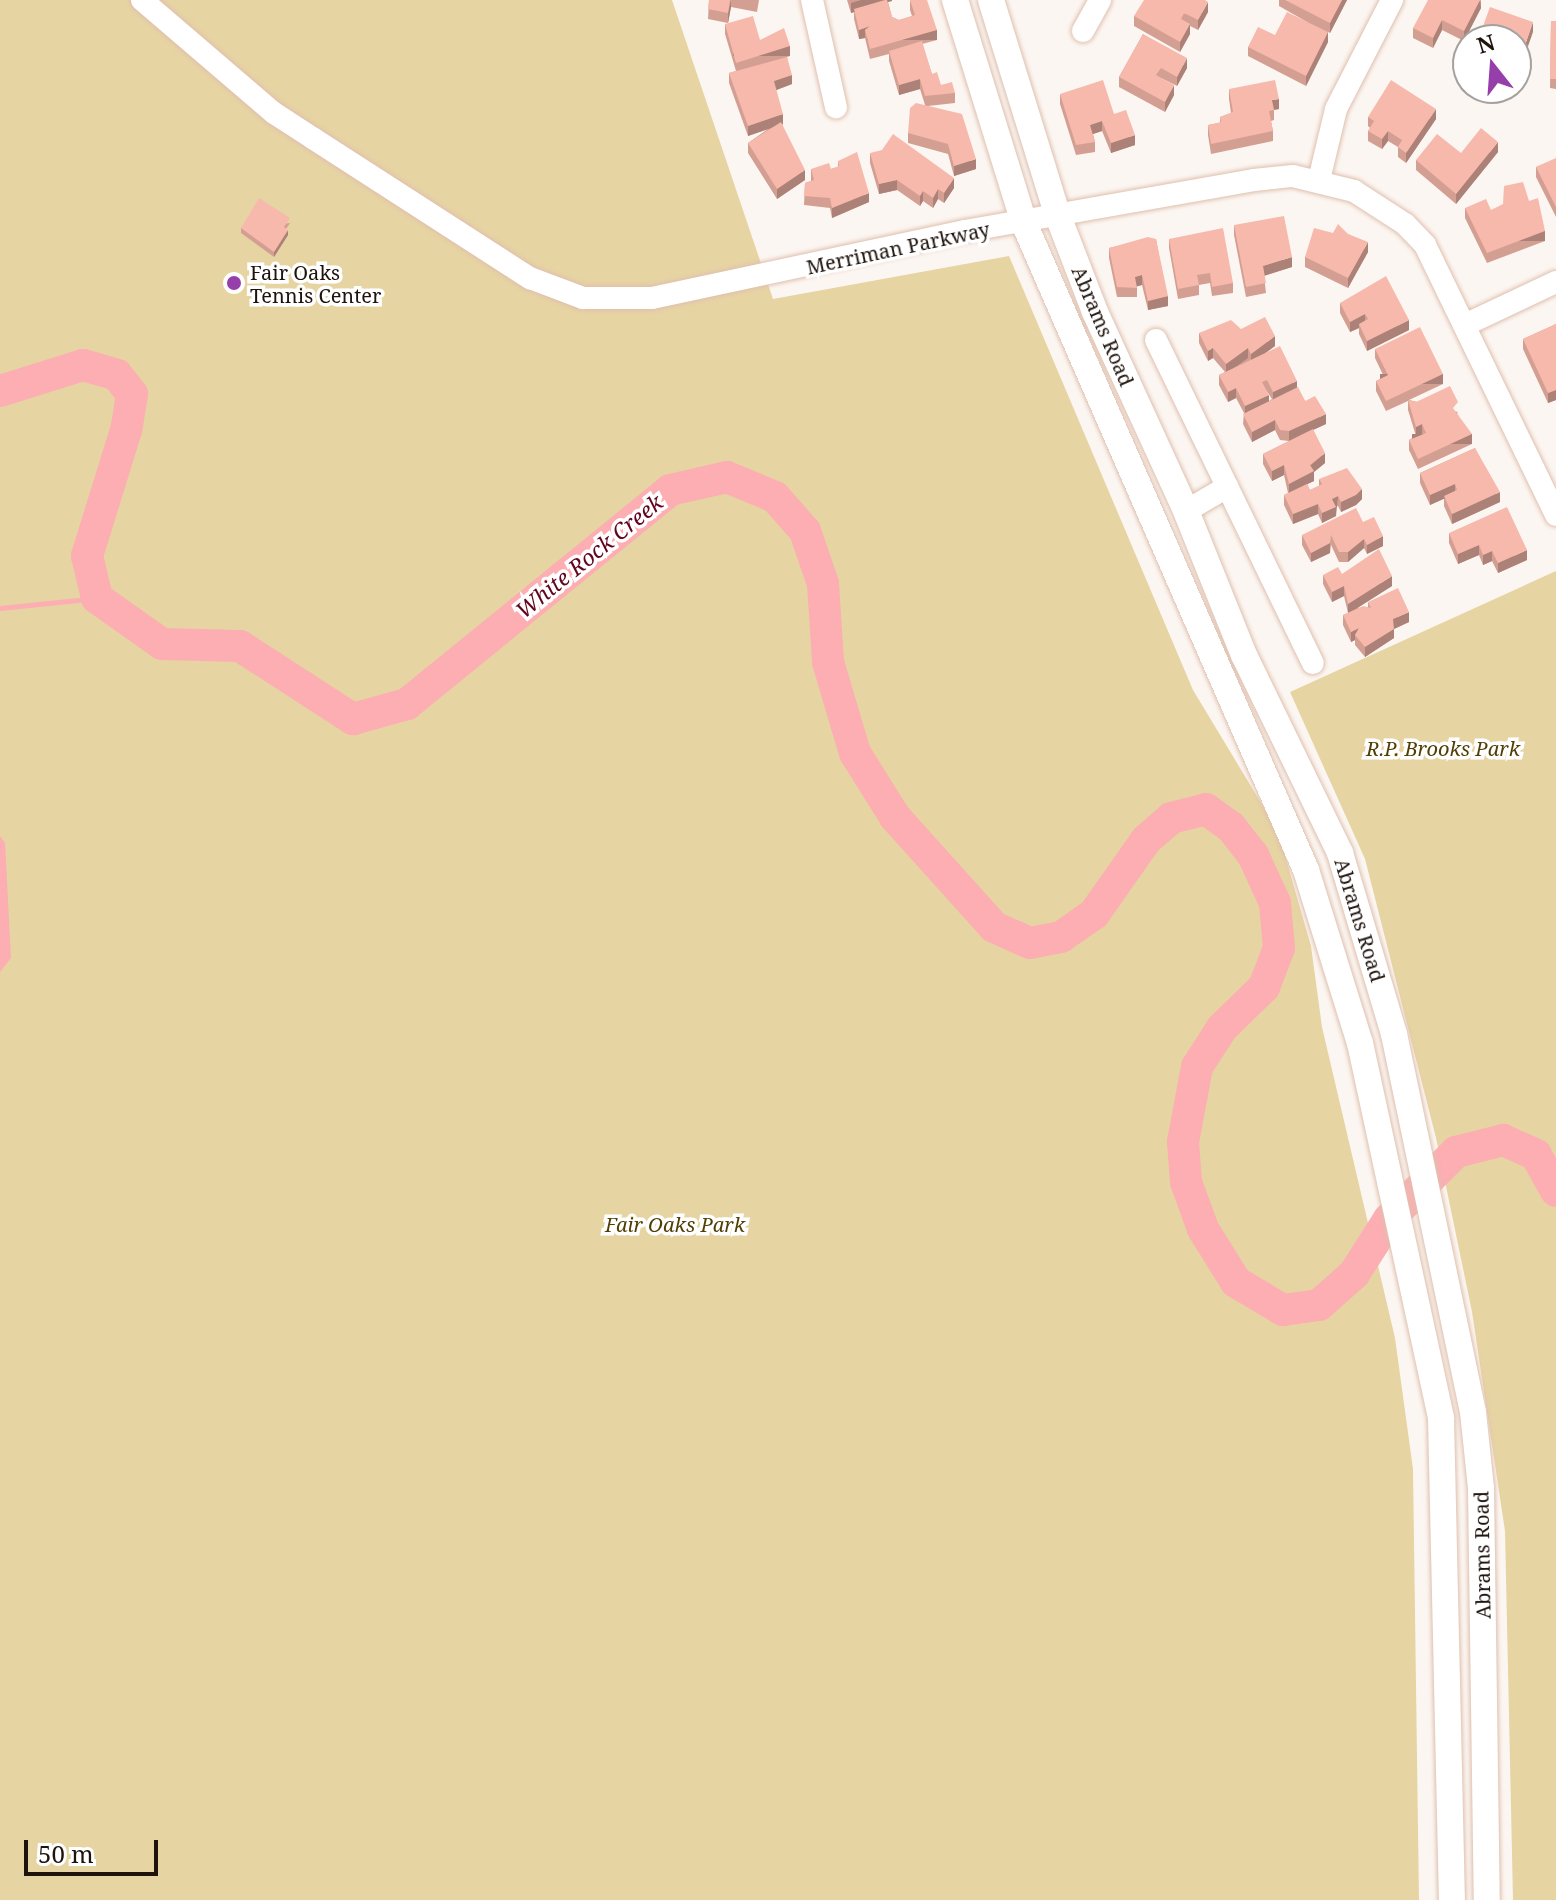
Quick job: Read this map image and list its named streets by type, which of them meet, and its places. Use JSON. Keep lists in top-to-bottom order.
{
  "streets": {
    "main road": ["Abrams Road"],
    "street": ["Merriman Parkway"]
  },
  "crossings": [
    ["Merriman Parkway", "Abrams Road"]
  ],
  "water": ["White Rock Creek"],
  "parks": ["R.P. Brooks Park", "Fair Oaks Park"],
  "places": ["Fair Oaks Tennis Center"],
  "scale_bar": "50 m",
  "north": "top"
}
